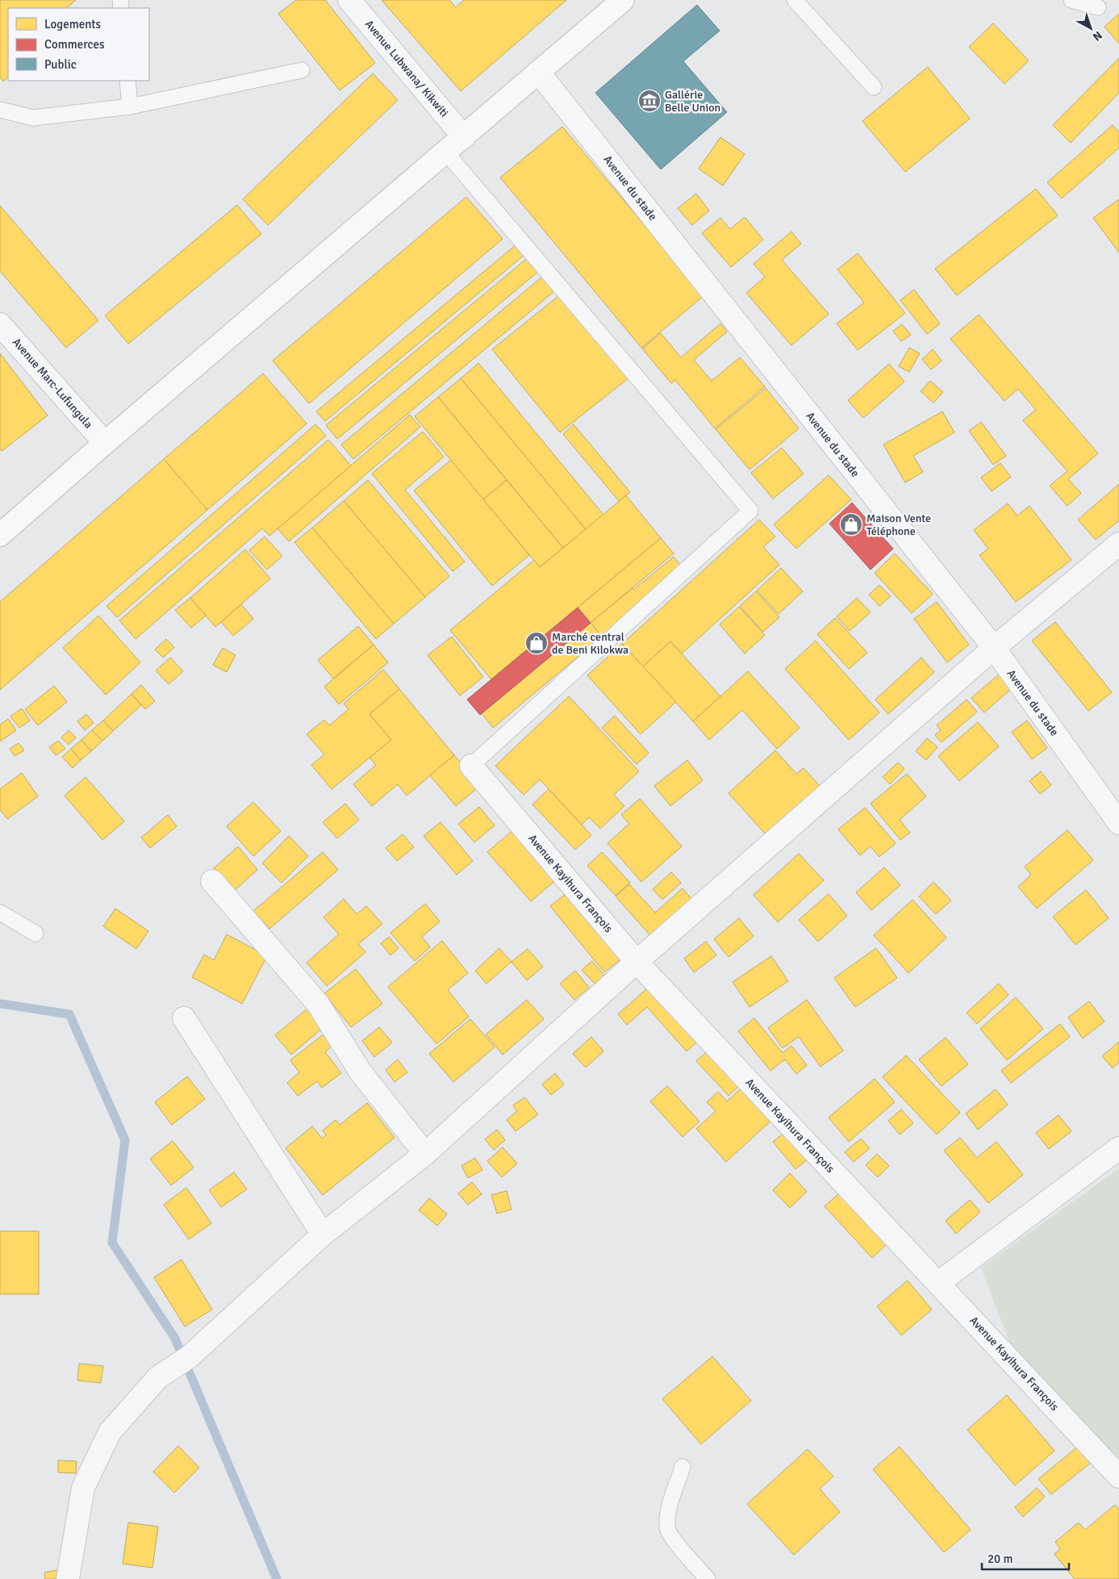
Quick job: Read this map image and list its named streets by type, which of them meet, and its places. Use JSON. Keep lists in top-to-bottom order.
{
  "streets": {
    "street": [
      "Avenue Lubwana/ Kikwiti",
      "Avenue du stade",
      "Avenue Marc-Lufungula",
      "Avenue Kayihura François"
    ]
  },
  "places": {
    "museum": ["Gallérie Belle Union"],
    "shop": ["Maison Vente Téléphone", "Marché central de Beni Kilokwa"]
  },
  "legend": ["Logements", "Commerces", "Public"],
  "scale_bar": "20 m",
  "north": "bottom right"
}
